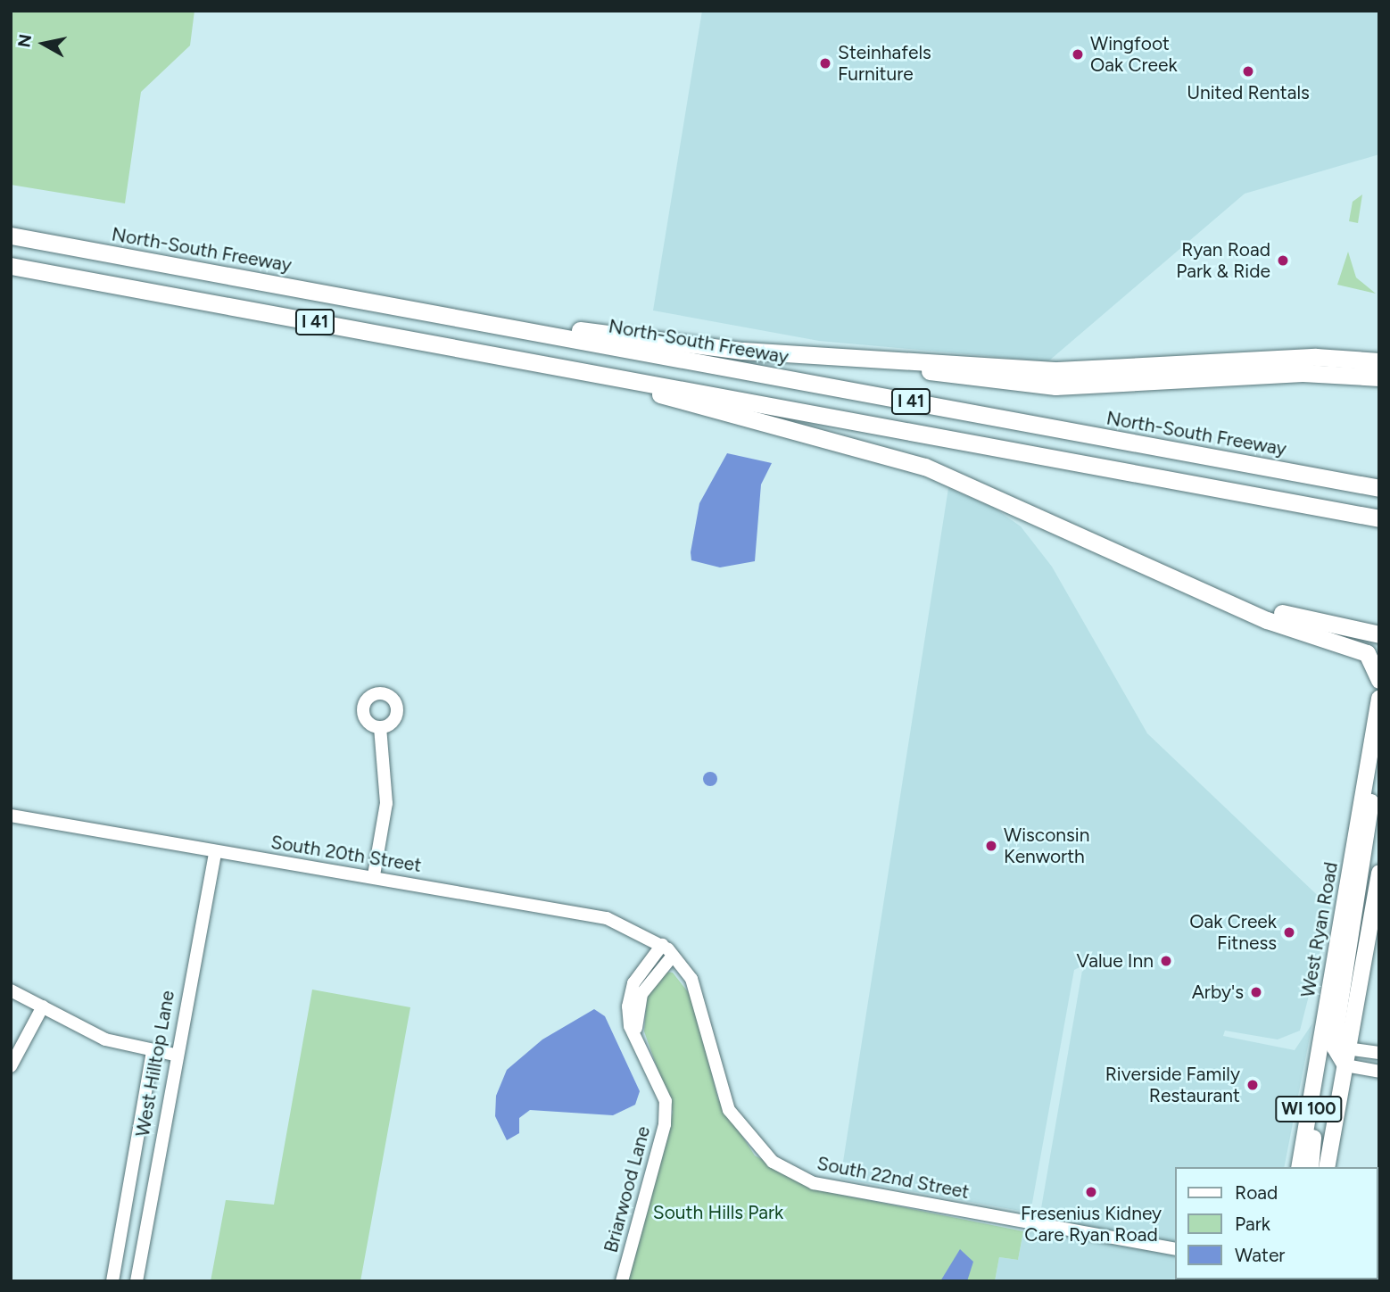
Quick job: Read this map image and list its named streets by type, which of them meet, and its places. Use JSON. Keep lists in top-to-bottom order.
{
  "streets": {
    "highway": ["North-South Freeway", "I 41"],
    "main road": ["West Ryan Road", "WI 100"],
    "street": [
      "South 20th Street",
      "West Hilltop Lane",
      "South 22nd Street",
      "Briarwood Lane"
    ]
  },
  "crossings": [
    ["South 20th Street", "West Hilltop Lane"],
    ["South 20th Street", "South 22nd Street"],
    ["South 20th Street", "Briarwood Lane"],
    ["South 22nd Street", "Briarwood Lane"]
  ],
  "parks": ["South Hills Park"],
  "places": [
    "Wingfoot Oak Creek",
    "Steinhafels Furniture",
    "United Rentals",
    "Ryan Road Park & Ride",
    "Wisconsin Kenworth",
    "Oak Creek Fitness",
    "Value Inn",
    "Arby's",
    "Riverside Family Restaurant",
    "Fresenius Kidney Care Ryan Road"
  ],
  "legend": ["Road", "Park", "Water"],
  "north": "left"
}
